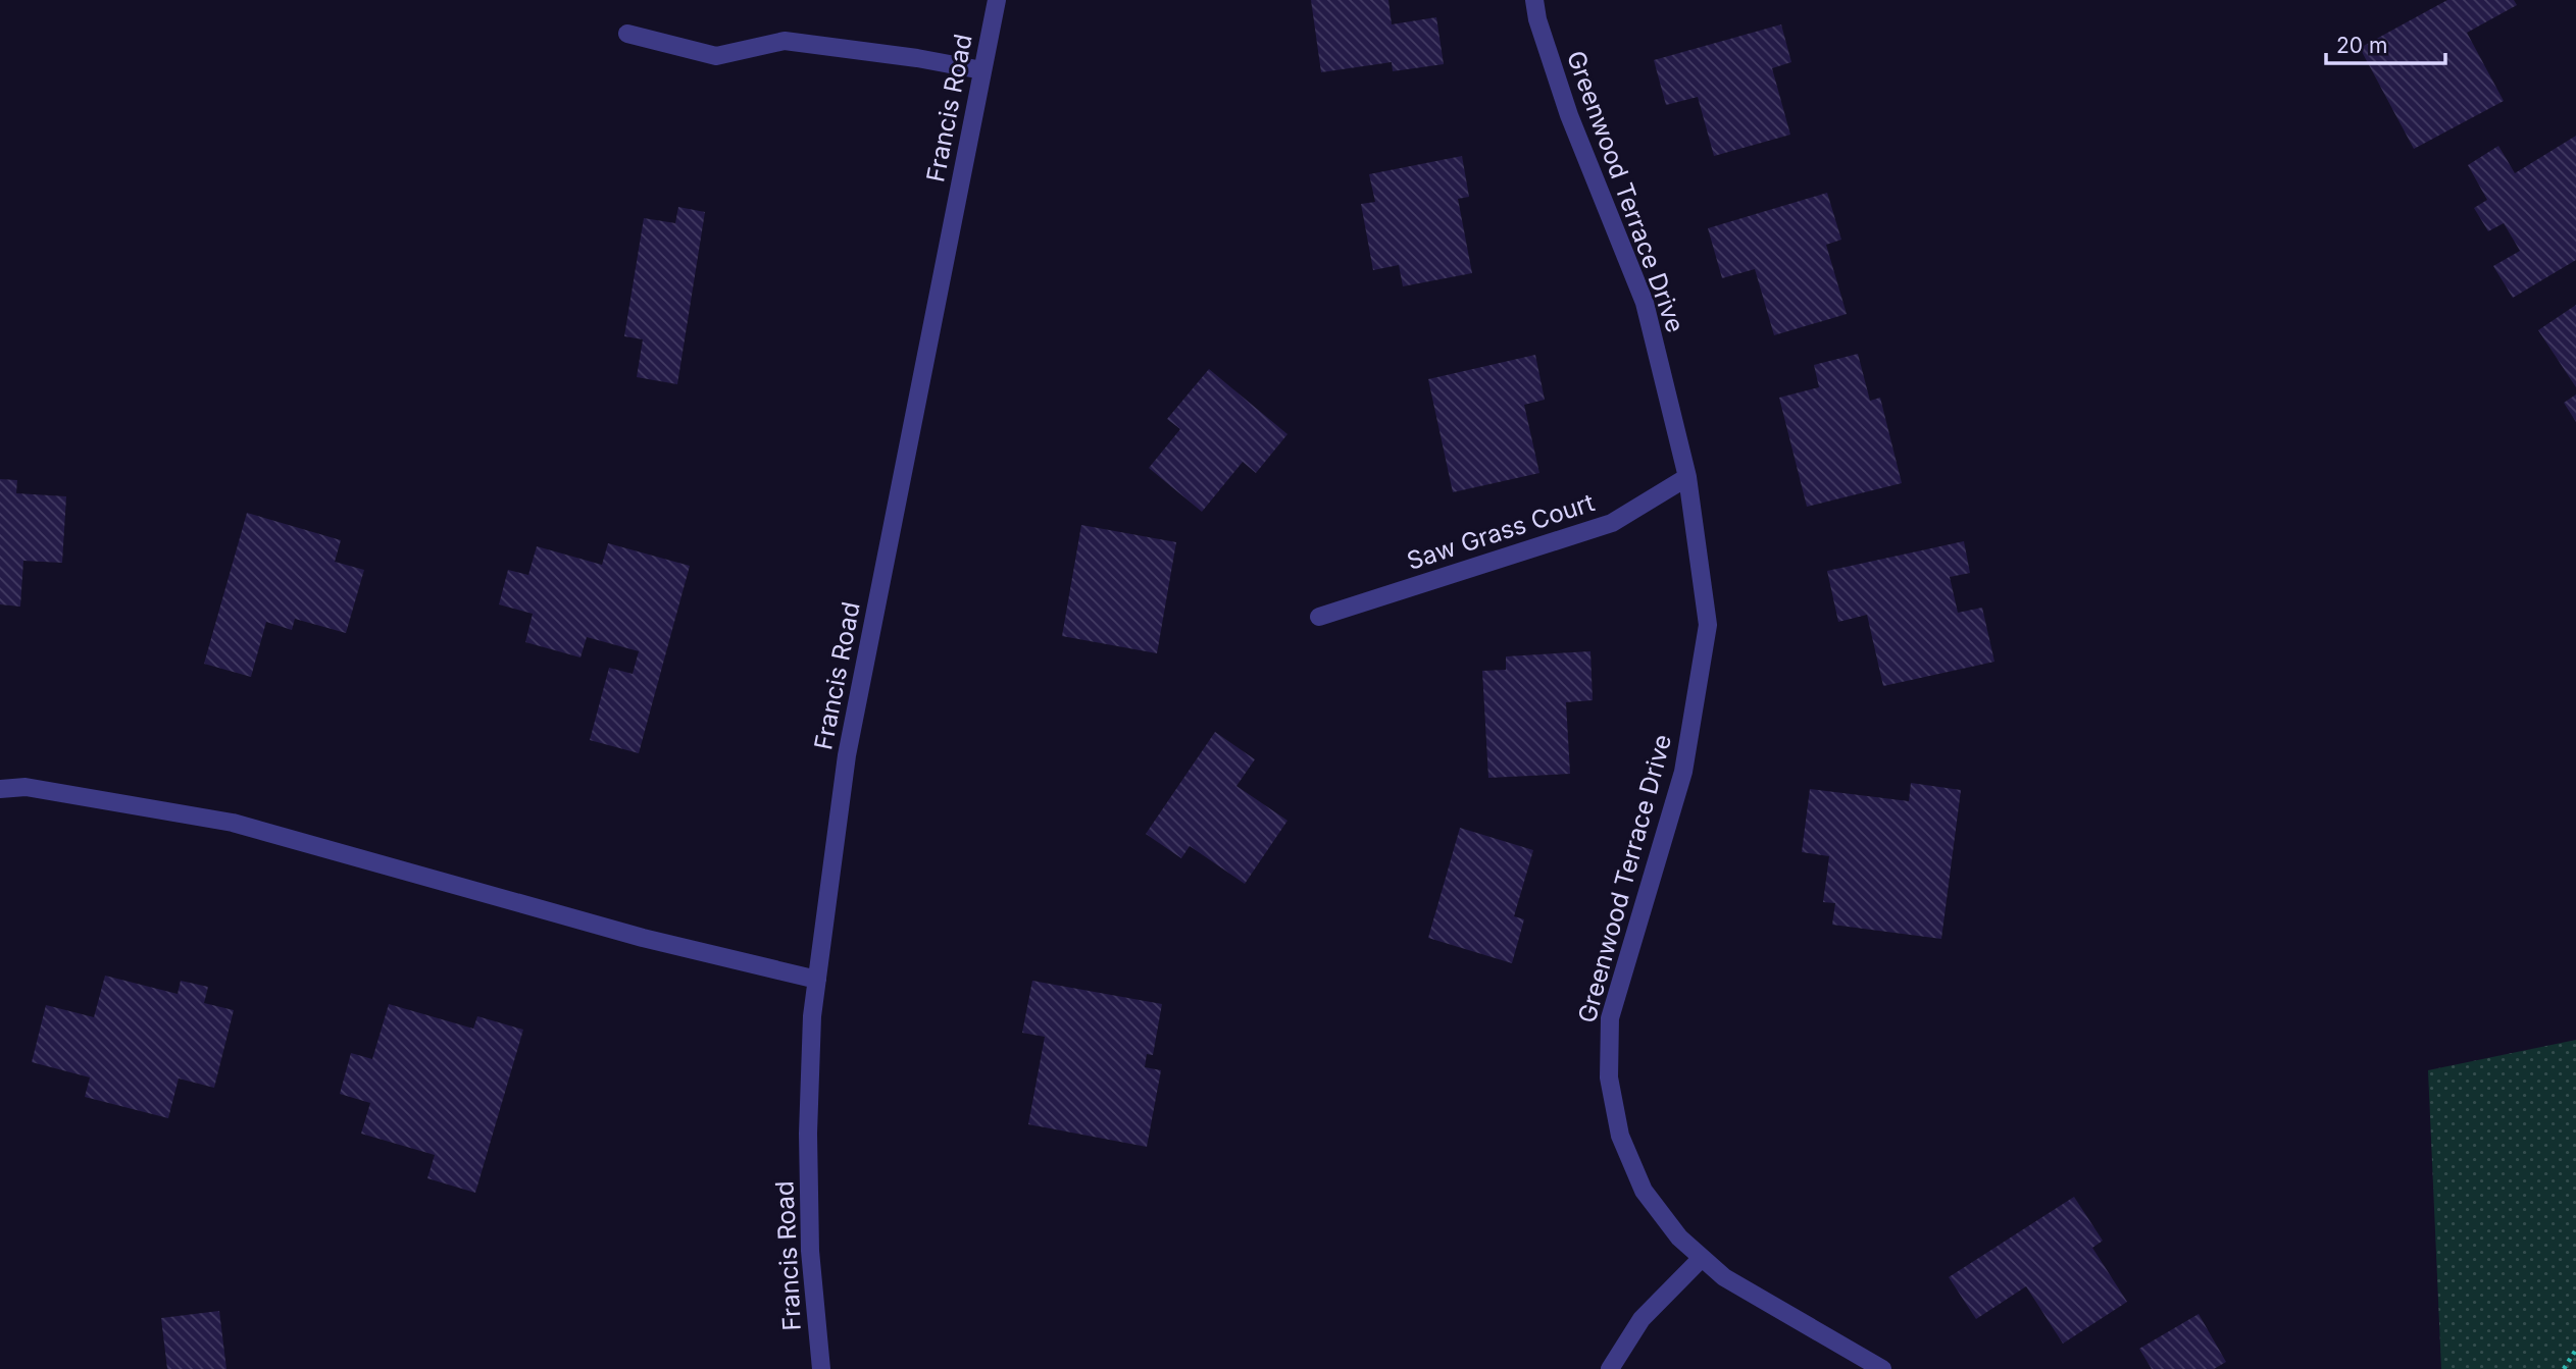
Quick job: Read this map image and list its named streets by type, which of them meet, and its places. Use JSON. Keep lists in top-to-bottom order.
{
  "streets": {
    "street": ["Francis Road", "Greenwood Terrace Drive", "Saw Grass Court"]
  },
  "crossings": [
    ["Greenwood Terrace Drive", "Saw Grass Court"]
  ],
  "scale_bar": "20 m"
}
